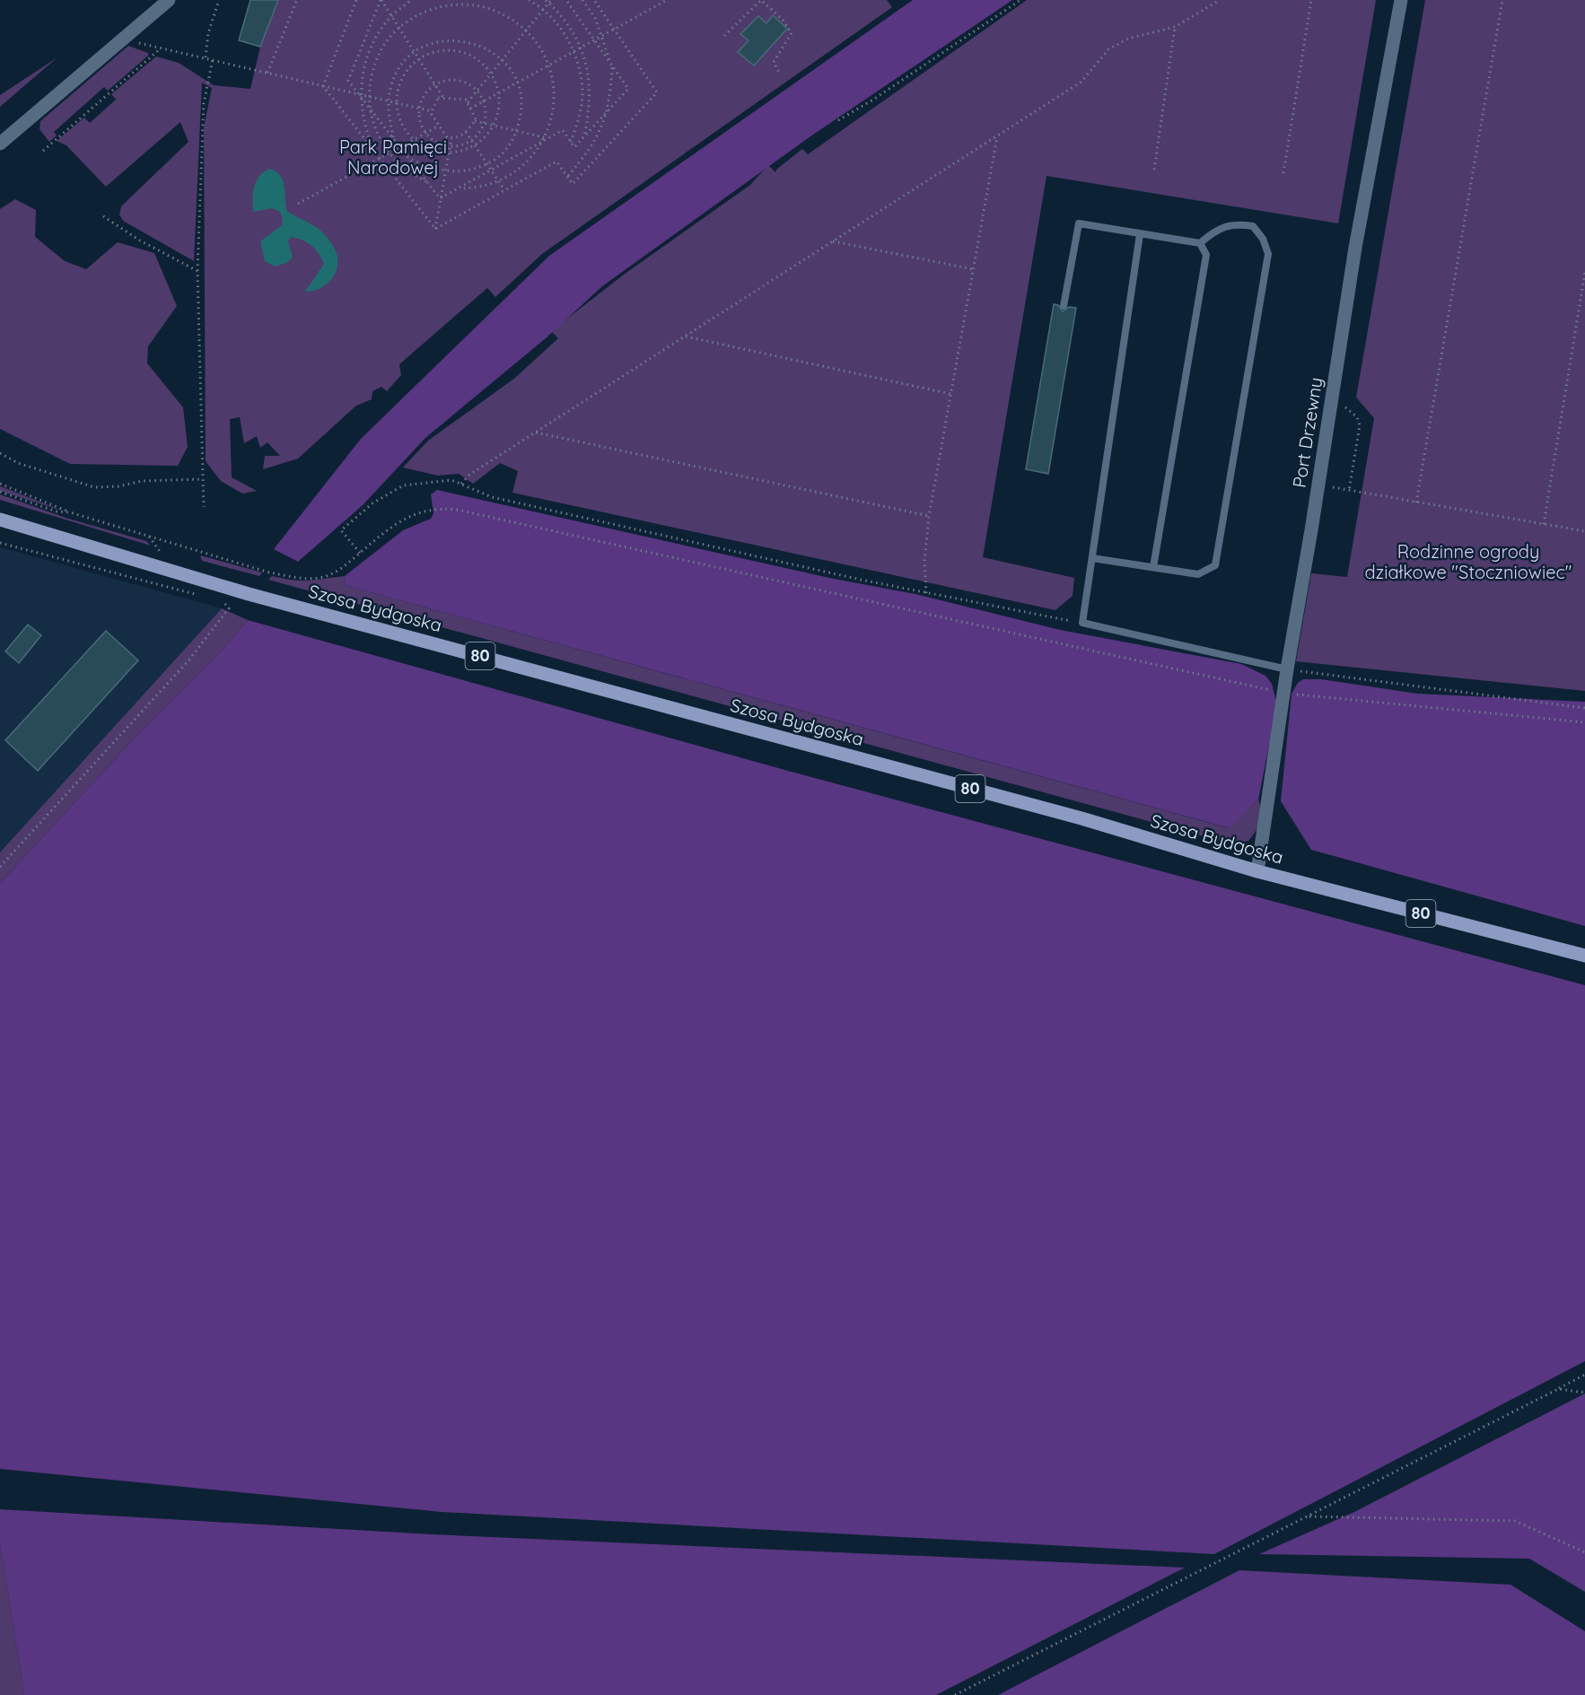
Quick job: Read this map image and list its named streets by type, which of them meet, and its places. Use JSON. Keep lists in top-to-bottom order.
{
  "streets": {
    "main road": ["Szosa Bydgoska", "80"],
    "street": ["Port Drzewny"]
  },
  "crossings": [
    ["Port Drzewny", "Szosa Bydgoska"]
  ],
  "parks": ["Park Pamięci Narodowej", "Rodzinne ogrody działkowe \"Stoczniowiec\""]
}
